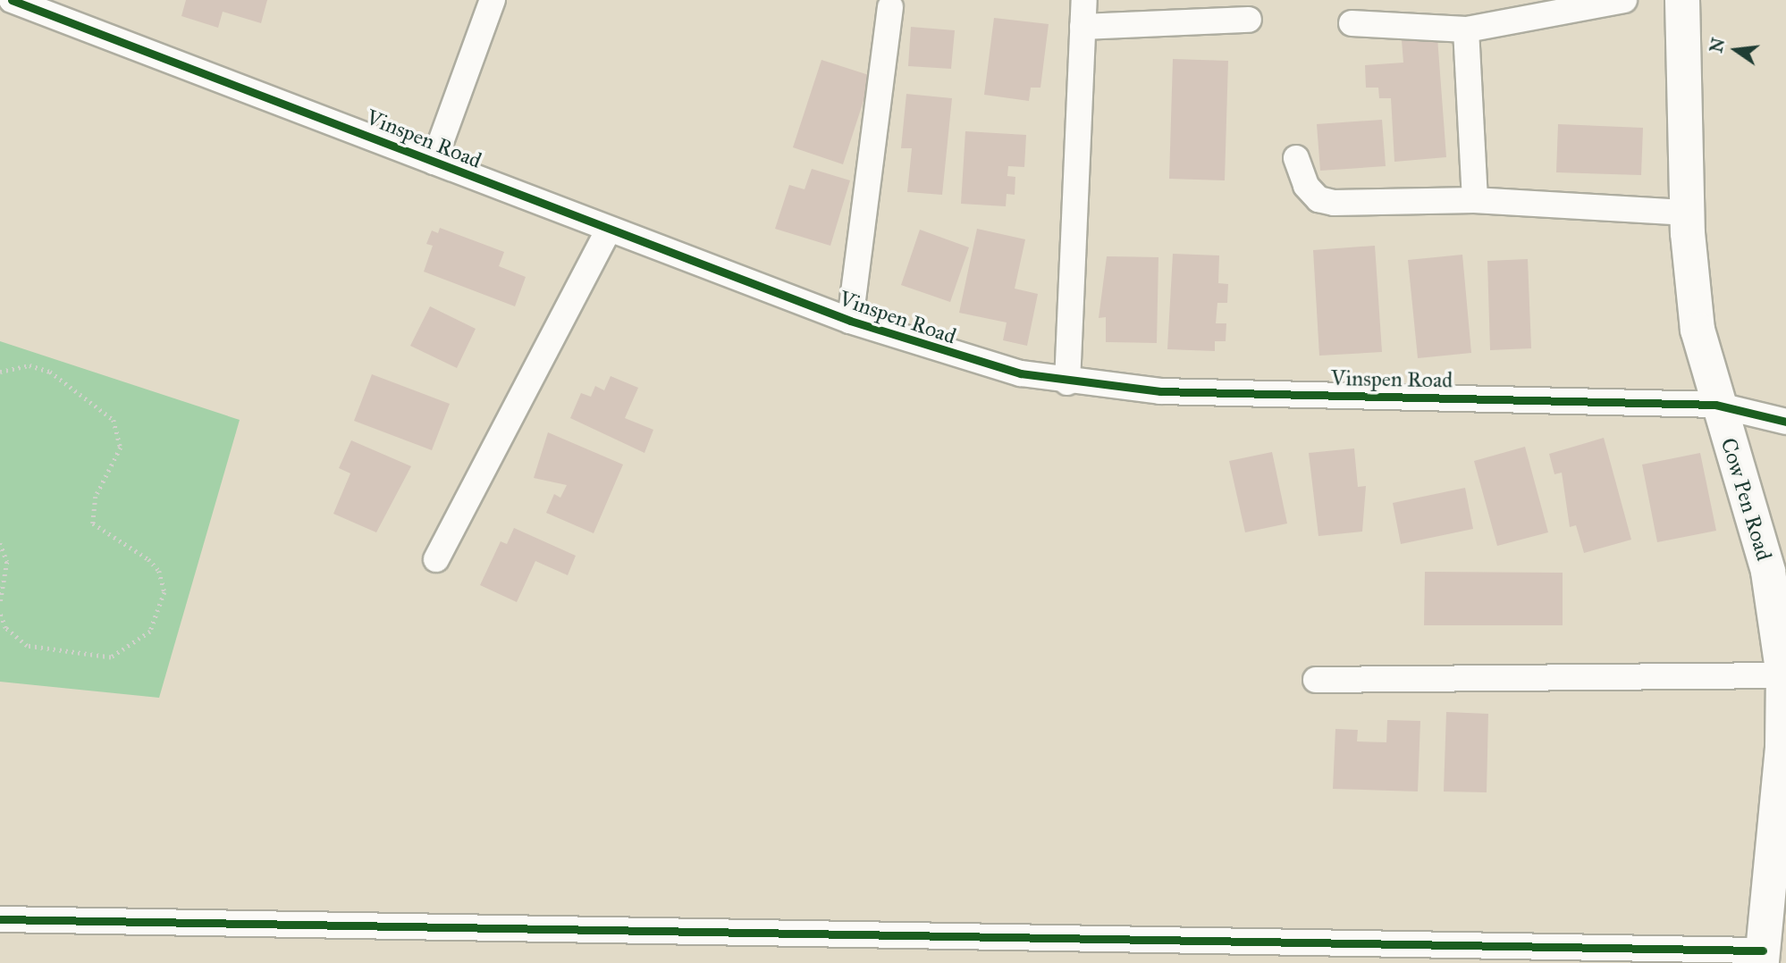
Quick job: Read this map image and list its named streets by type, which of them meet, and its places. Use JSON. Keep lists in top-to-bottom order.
{
  "streets": {
    "main road": ["Cow Pen Road"],
    "street": ["Vinspen Road"]
  },
  "crossings": [
    ["Vinspen Road", "Cow Pen Road"]
  ],
  "north": "left"
}
